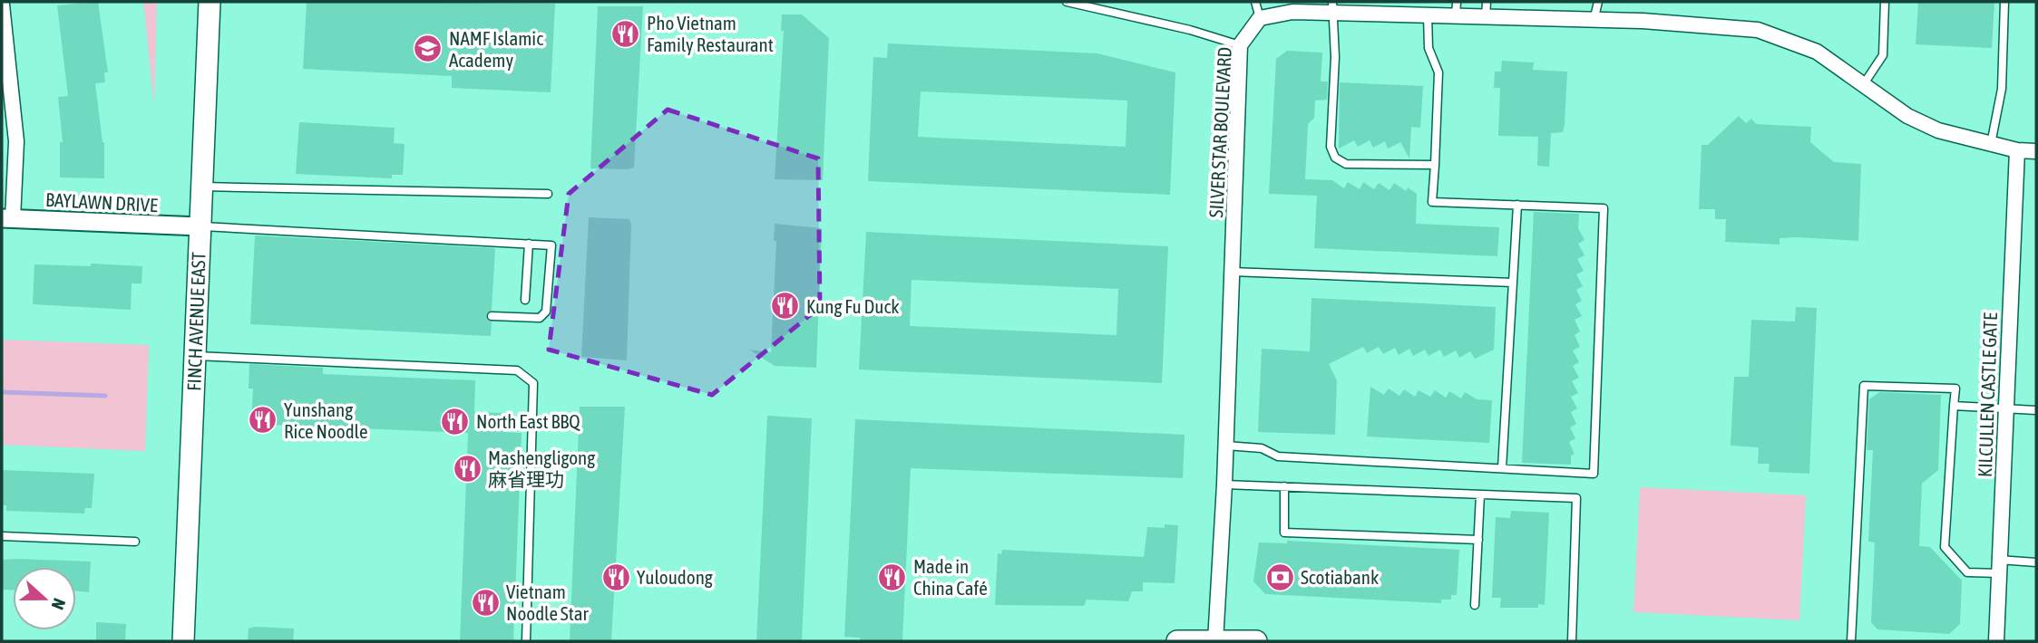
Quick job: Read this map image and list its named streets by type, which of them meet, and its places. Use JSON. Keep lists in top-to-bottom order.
{
  "streets": {
    "main road": ["FINCH AVENUE EAST"],
    "street": ["SILVER STAR BOULEVARD", "BAYLAWN DRIVE", "KILCULLEN CASTLE GATE"]
  },
  "crossings": [
    ["BAYLAWN DRIVE", "FINCH AVENUE EAST"]
  ],
  "places": {
    "restaurant": [
      "Pho Vietnam Family Restaurant",
      "Kung Fu Duck",
      "Yunshang Rice Noodle",
      "North East BBQ",
      "Mashengligong 麻省理功",
      "Yuloudong",
      "Made in China Café",
      "Vietnam Noodle Star"
    ],
    "school or university": ["NAMF Islamic Academy"],
    "bank": ["Scotiabank"]
  },
  "north": "right"
}
